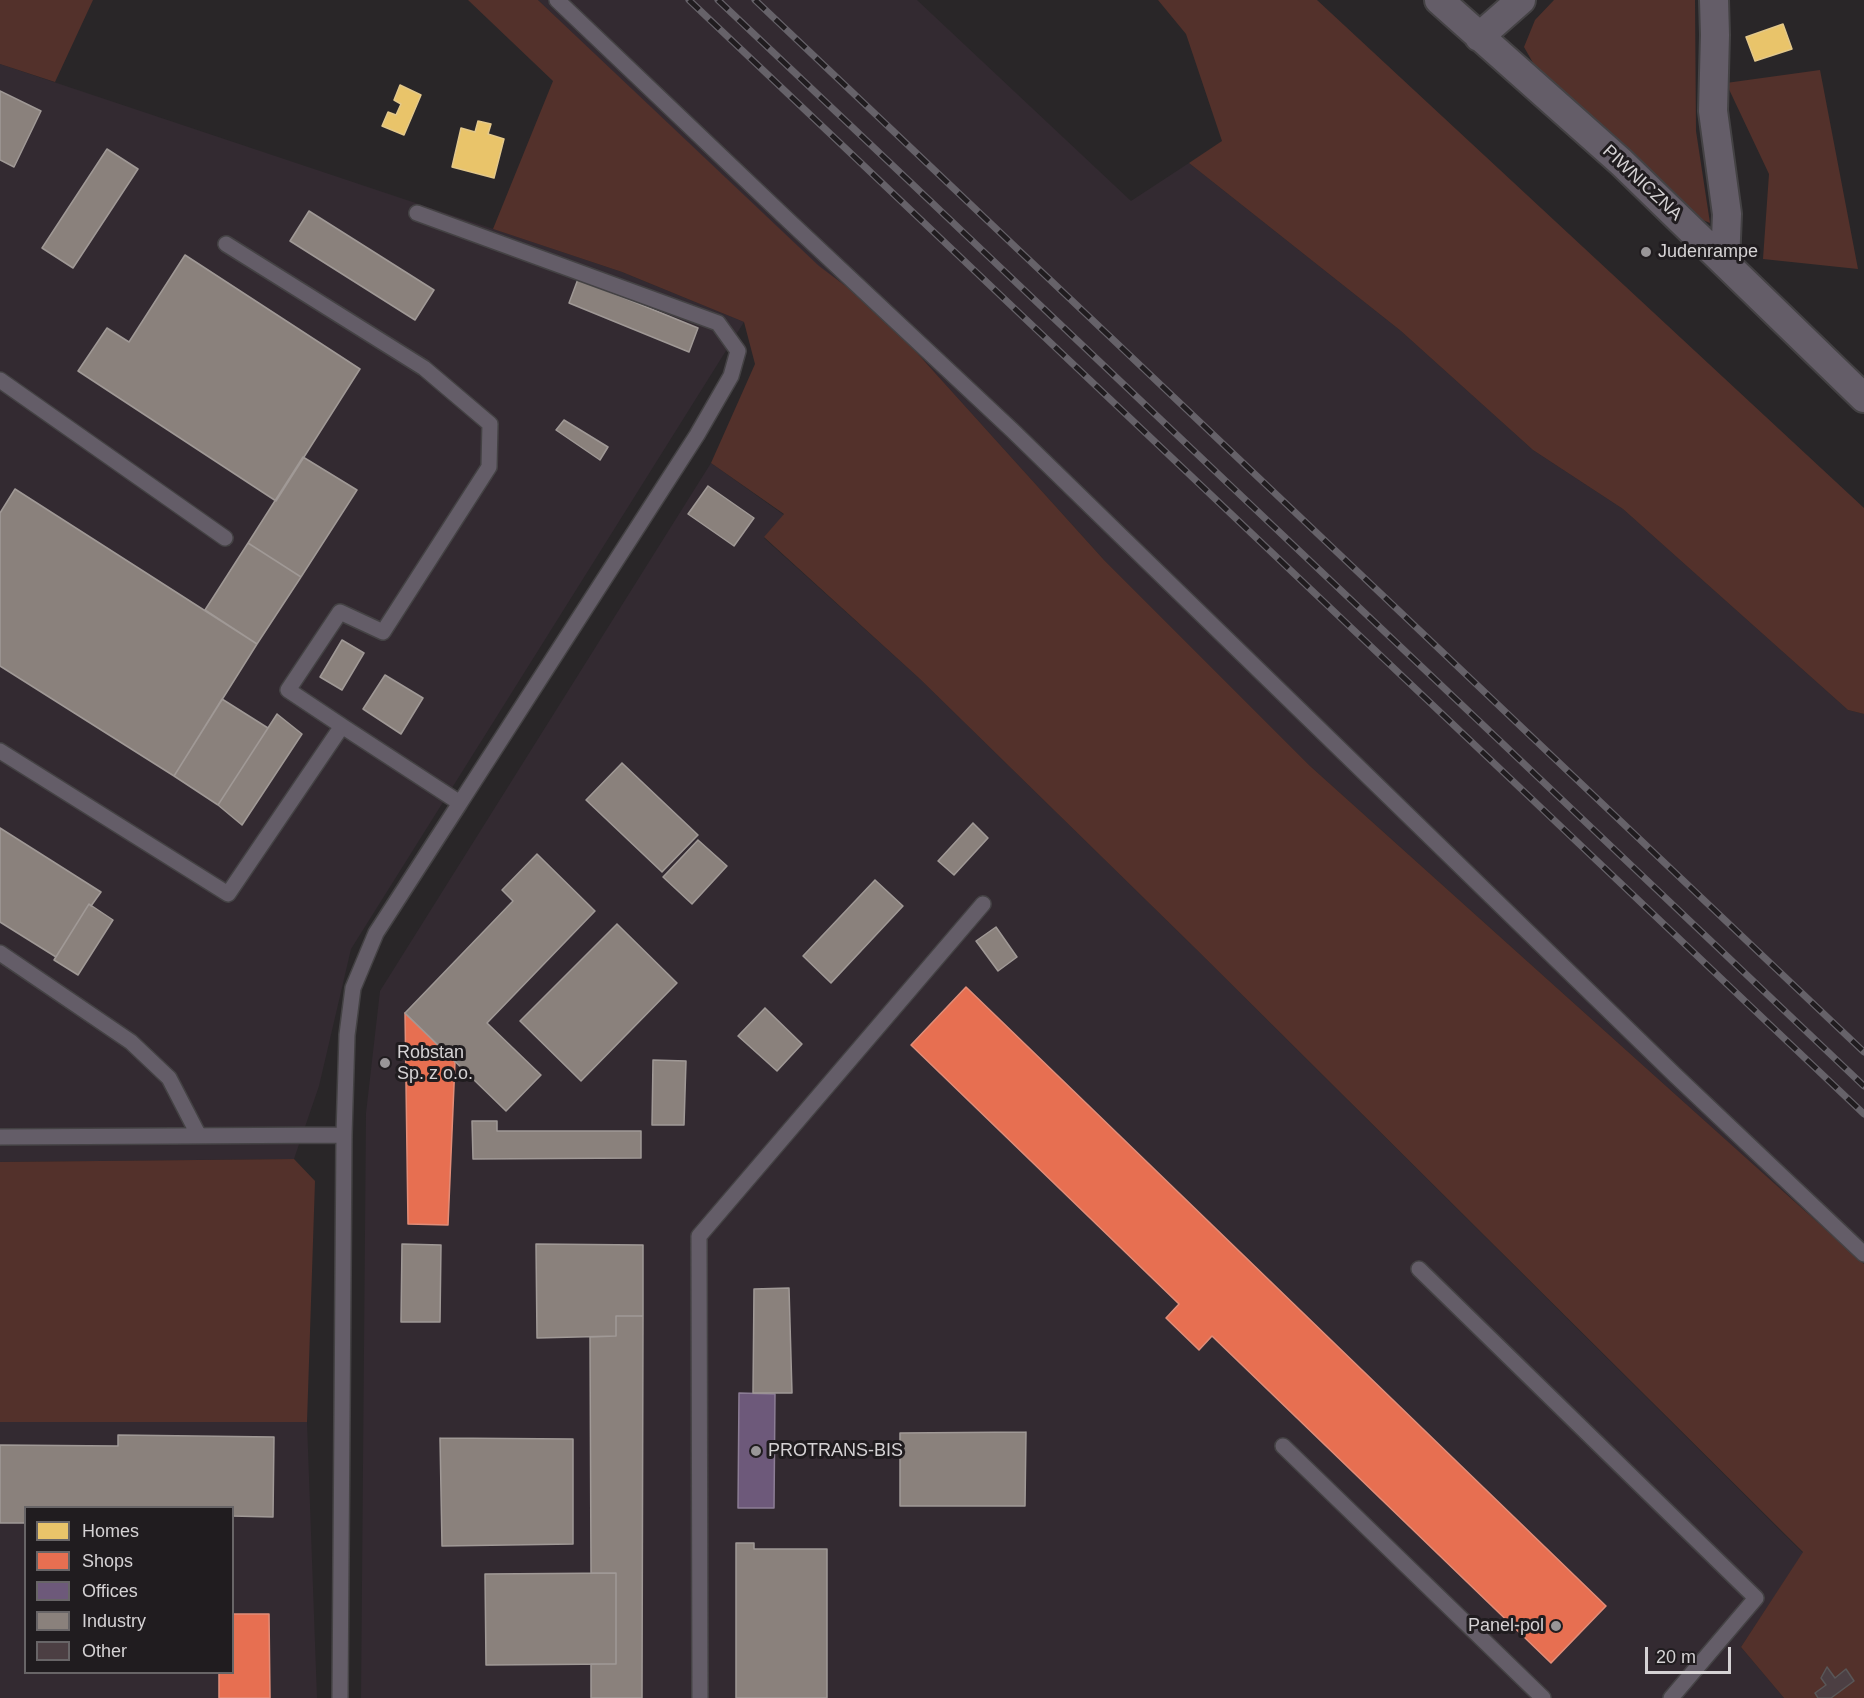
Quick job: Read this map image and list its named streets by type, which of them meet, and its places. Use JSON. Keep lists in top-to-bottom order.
{
  "streets": {
    "street": ["PIWNICZNA"]
  },
  "places": [
    "Judenrampe",
    "Robstan Sp. z o.o.",
    "PROTRANS-BIS",
    "Panel-pol"
  ],
  "legend": [
    "Homes",
    "Shops",
    "Offices",
    "Industry",
    "Other"
  ],
  "scale_bar": "20 m"
}
